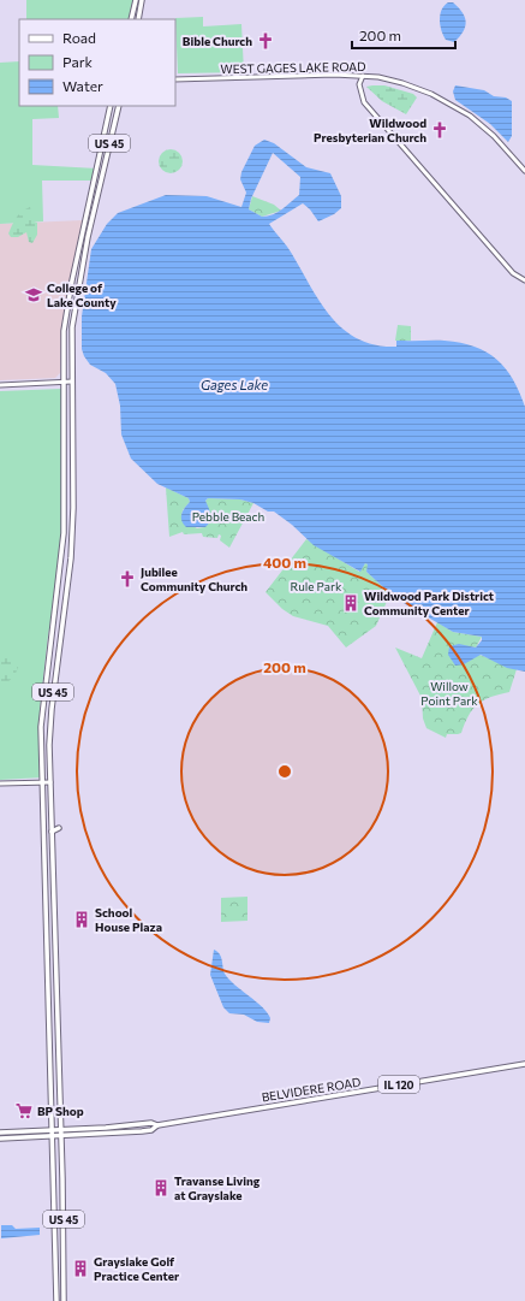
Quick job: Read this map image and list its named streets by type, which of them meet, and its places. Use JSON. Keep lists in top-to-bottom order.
{
  "streets": {
    "main road": ["US 45", "IL 120", "BELVIDERE ROAD"],
    "street": ["WEST GAGES LAKE ROAD"]
  },
  "crossings": [
    ["US 45", "IL 120"],
    ["US 45", "BELVIDERE ROAD"],
    ["IL 120", "BELVIDERE ROAD"]
  ],
  "water": ["Gages Lake"],
  "parks": ["Pebble Beach", "Rule Park", "Willow Point Park"],
  "places": {
    "church": ["Bible Church", "Wildwood Presbyterian Church", "Jubilee Community Church"],
    "school or university": ["College of Lake County"],
    "building": [
      "Wildwood Park District Community Center",
      "School House Plaza",
      "Travanse Living at Grayslake",
      "Grayslake Golf Practice Center"
    ],
    "supermarket": ["BP Shop"]
  },
  "legend": ["Road", "Park", "Water"],
  "scale_bar": "200 m",
  "rings": ["400 m", "200 m"]
}
